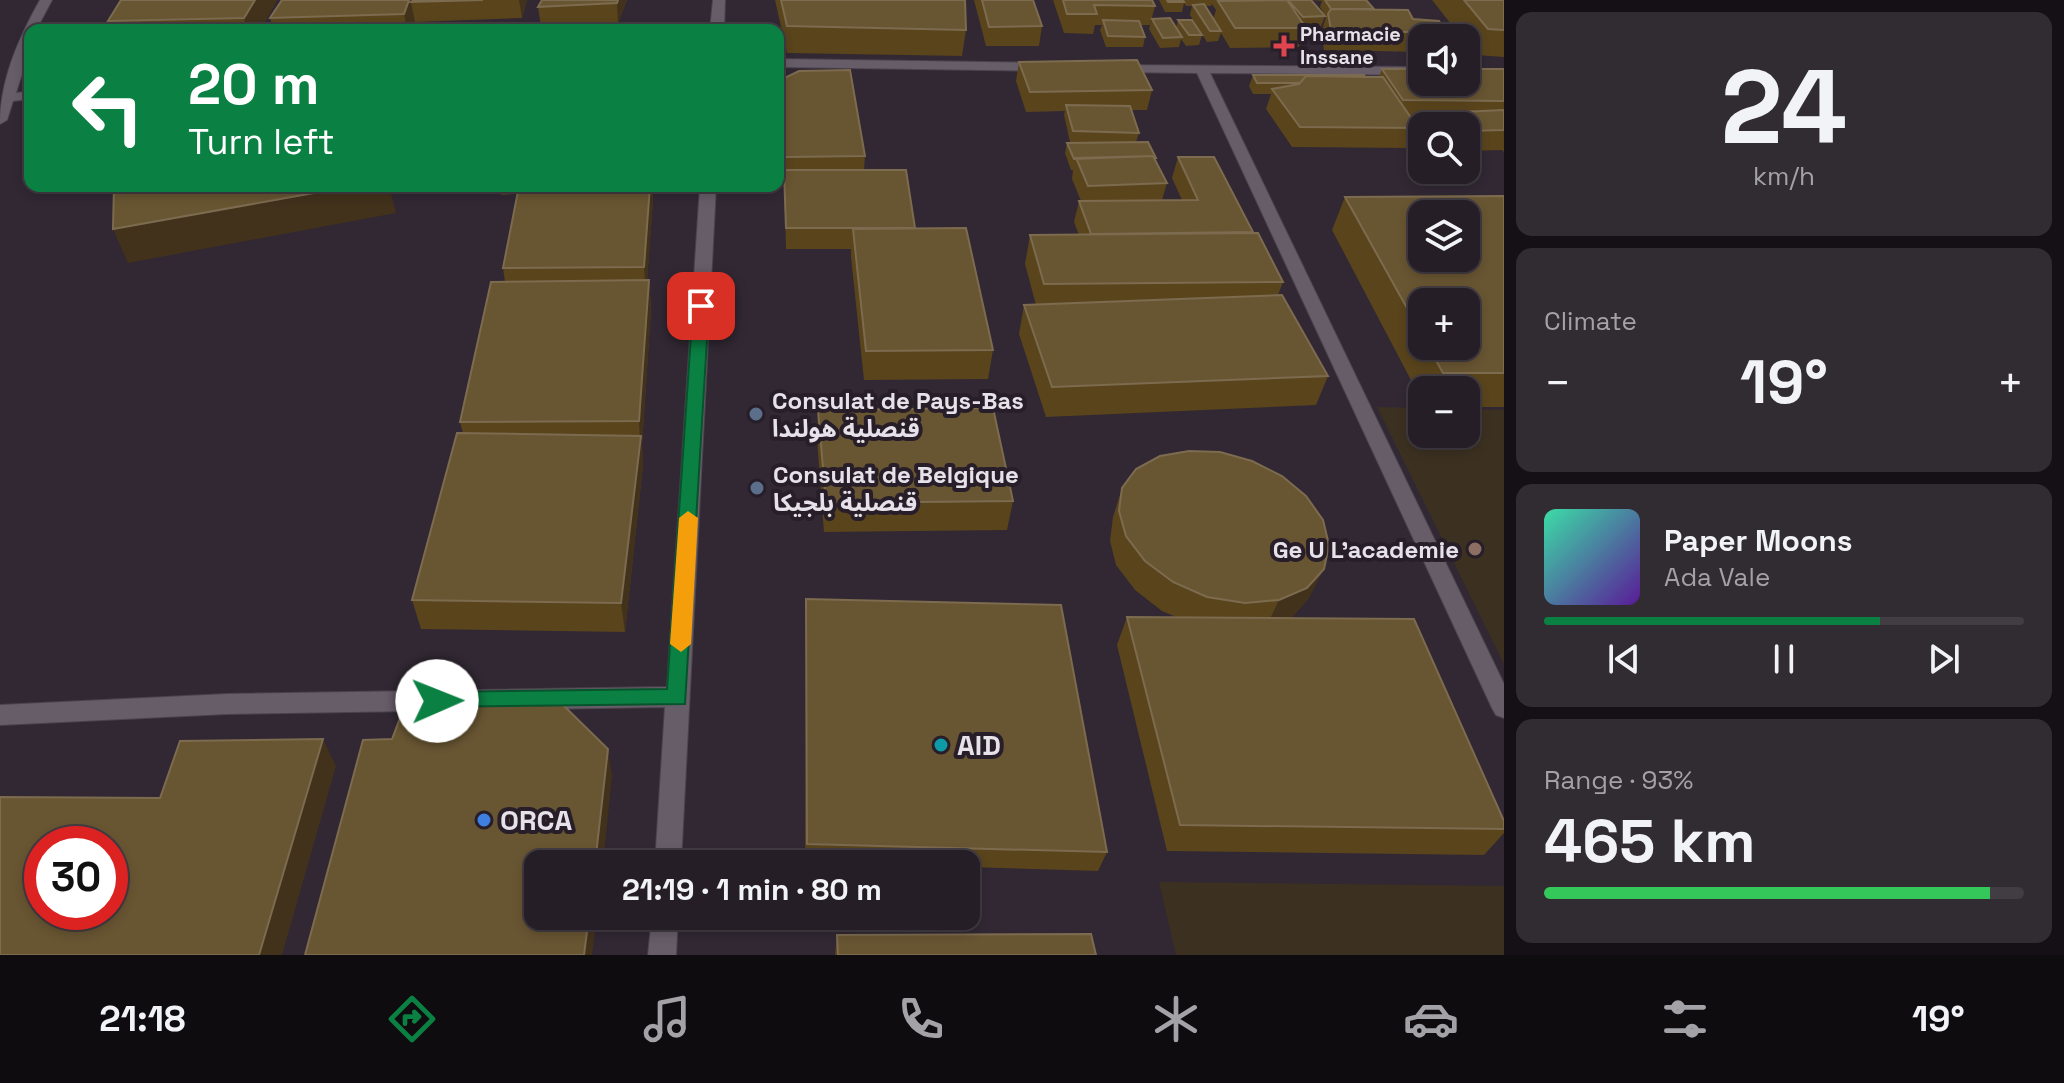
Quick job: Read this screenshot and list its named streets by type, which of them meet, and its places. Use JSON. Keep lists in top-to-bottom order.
{
  "places": {
    "health": ["Pharmacie Inssane"],
    "other": [
      "Consulat de Pays-Bas قنصلية هولندا",
      "Consulat de Belgique قنصلية بلجيكا",
      "Ge U L'academie",
      "AID",
      "ORCA"
    ]
  },
  "page": {
    "tile": [
      ["24", "km/h"],
      "Climate",
      ["Range · 93%", "465 km"]
    ],
    "map_buttons": ["+", "−"],
    "turn": ["20 m", "Turn left"],
    "heat": ["−", "19°", "+"],
    "song": ["Paper Moons", "Ada Vale"],
    "limit": "30",
    "trip": "21:19 · 1 min · 80 m",
    "tabs": ["21:18", "19°"]
  }
}
